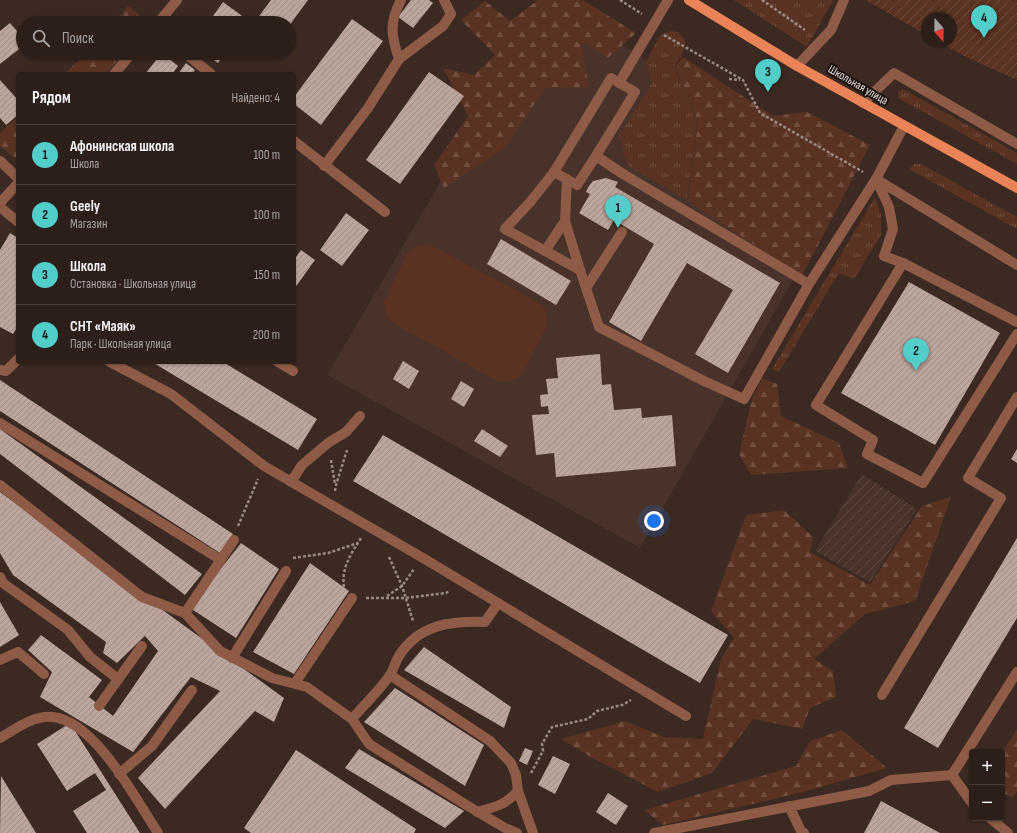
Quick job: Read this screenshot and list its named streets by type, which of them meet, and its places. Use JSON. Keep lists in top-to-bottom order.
{
  "streets": {
    "main road": ["Школьная улица"]
  },
  "north": "bottom",
  "page": {
    "pins": [
      "4",
      "3",
      "1",
      "2"
    ],
    "search": "Поиск",
    "heading": ["Рядом", "Найдено: 4"],
    "list": [
      {
        "mark": "1",
        "name": "Афонинская школа",
        "note": "Школа",
        "value": "100 m"
      },
      {
        "mark": "2",
        "name": "Geely",
        "note": "Магазин",
        "value": "100 m"
      },
      {
        "mark": "3",
        "name": "Школа",
        "note": "Остановка · Школьная улица",
        "value": "150 m"
      },
      {
        "mark": "4",
        "name": "СНТ «Маяк»",
        "note": "Парк · Школьная улица",
        "value": "200 m"
      }
    ],
    "map_buttons": ["+", "−"]
  }
}
